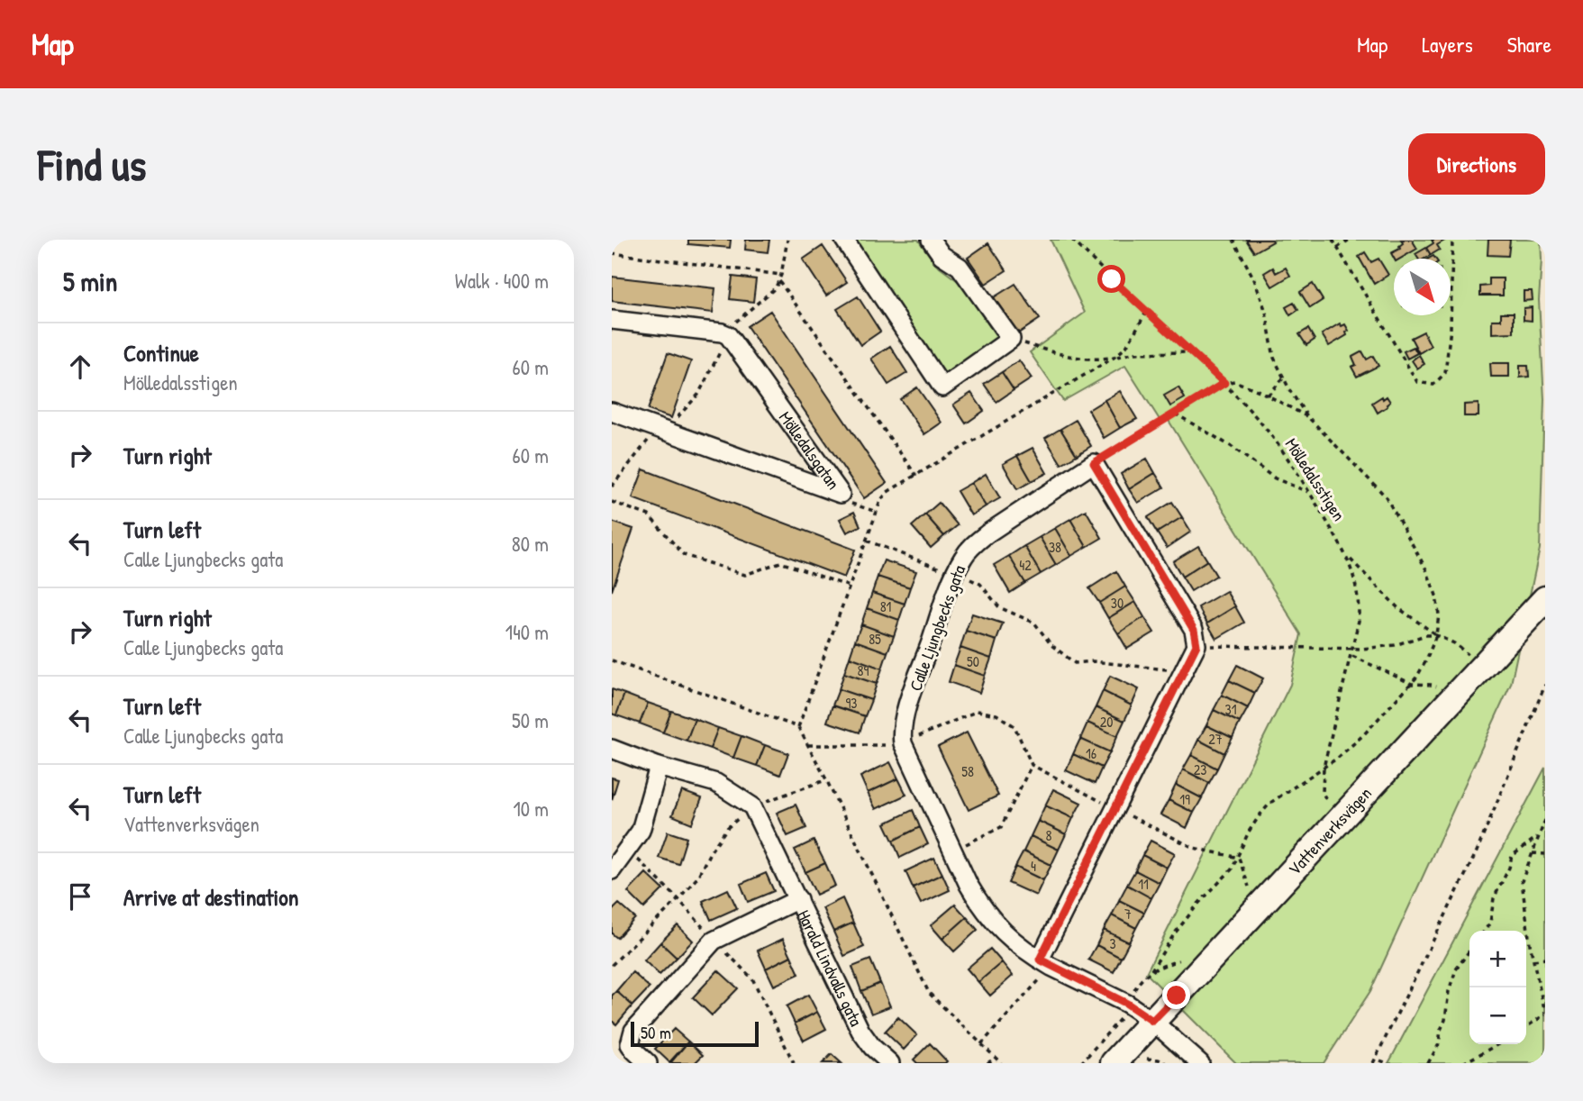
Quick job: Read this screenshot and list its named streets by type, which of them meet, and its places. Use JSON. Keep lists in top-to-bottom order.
{
  "streets": {
    "street": [
      "Mölledalsgatan",
      "Calle Ljungbecks gata",
      "Vattenverksvägen",
      "Harald Lindvalls gata"
    ],
    "path": ["Mölledalsstigen"]
  },
  "house_numbers": [
    "38",
    "42",
    "30",
    "81",
    "85",
    "50",
    "89",
    "93",
    "31",
    "20",
    "27",
    "16",
    "23",
    "58",
    "19",
    "8",
    "4",
    "11",
    "7",
    "3"
  ],
  "scale_bar": "50 m",
  "north": "bottom right",
  "page": {
    "header": "Map",
    "nav": ["Map", "Layers", "Share"],
    "buttons": "Directions",
    "title": "Find us",
    "heading": ["5 min", "Walk · 400 m"],
    "list": [
      ["Continue", "Mölledalsstigen", "60 m"],
      ["Turn right", "60 m"],
      ["Turn left", "Calle Ljungbecks gata", "80 m"],
      ["Turn right", "Calle Ljungbecks gata", "140 m"],
      ["Turn left", "Calle Ljungbecks gata", "50 m"],
      ["Turn left", "Vattenverksvägen", "10 m"],
      "Arrive at destination"
    ],
    "map_buttons": ["+", "−"],
    "scale": "50 m"
  }
}
